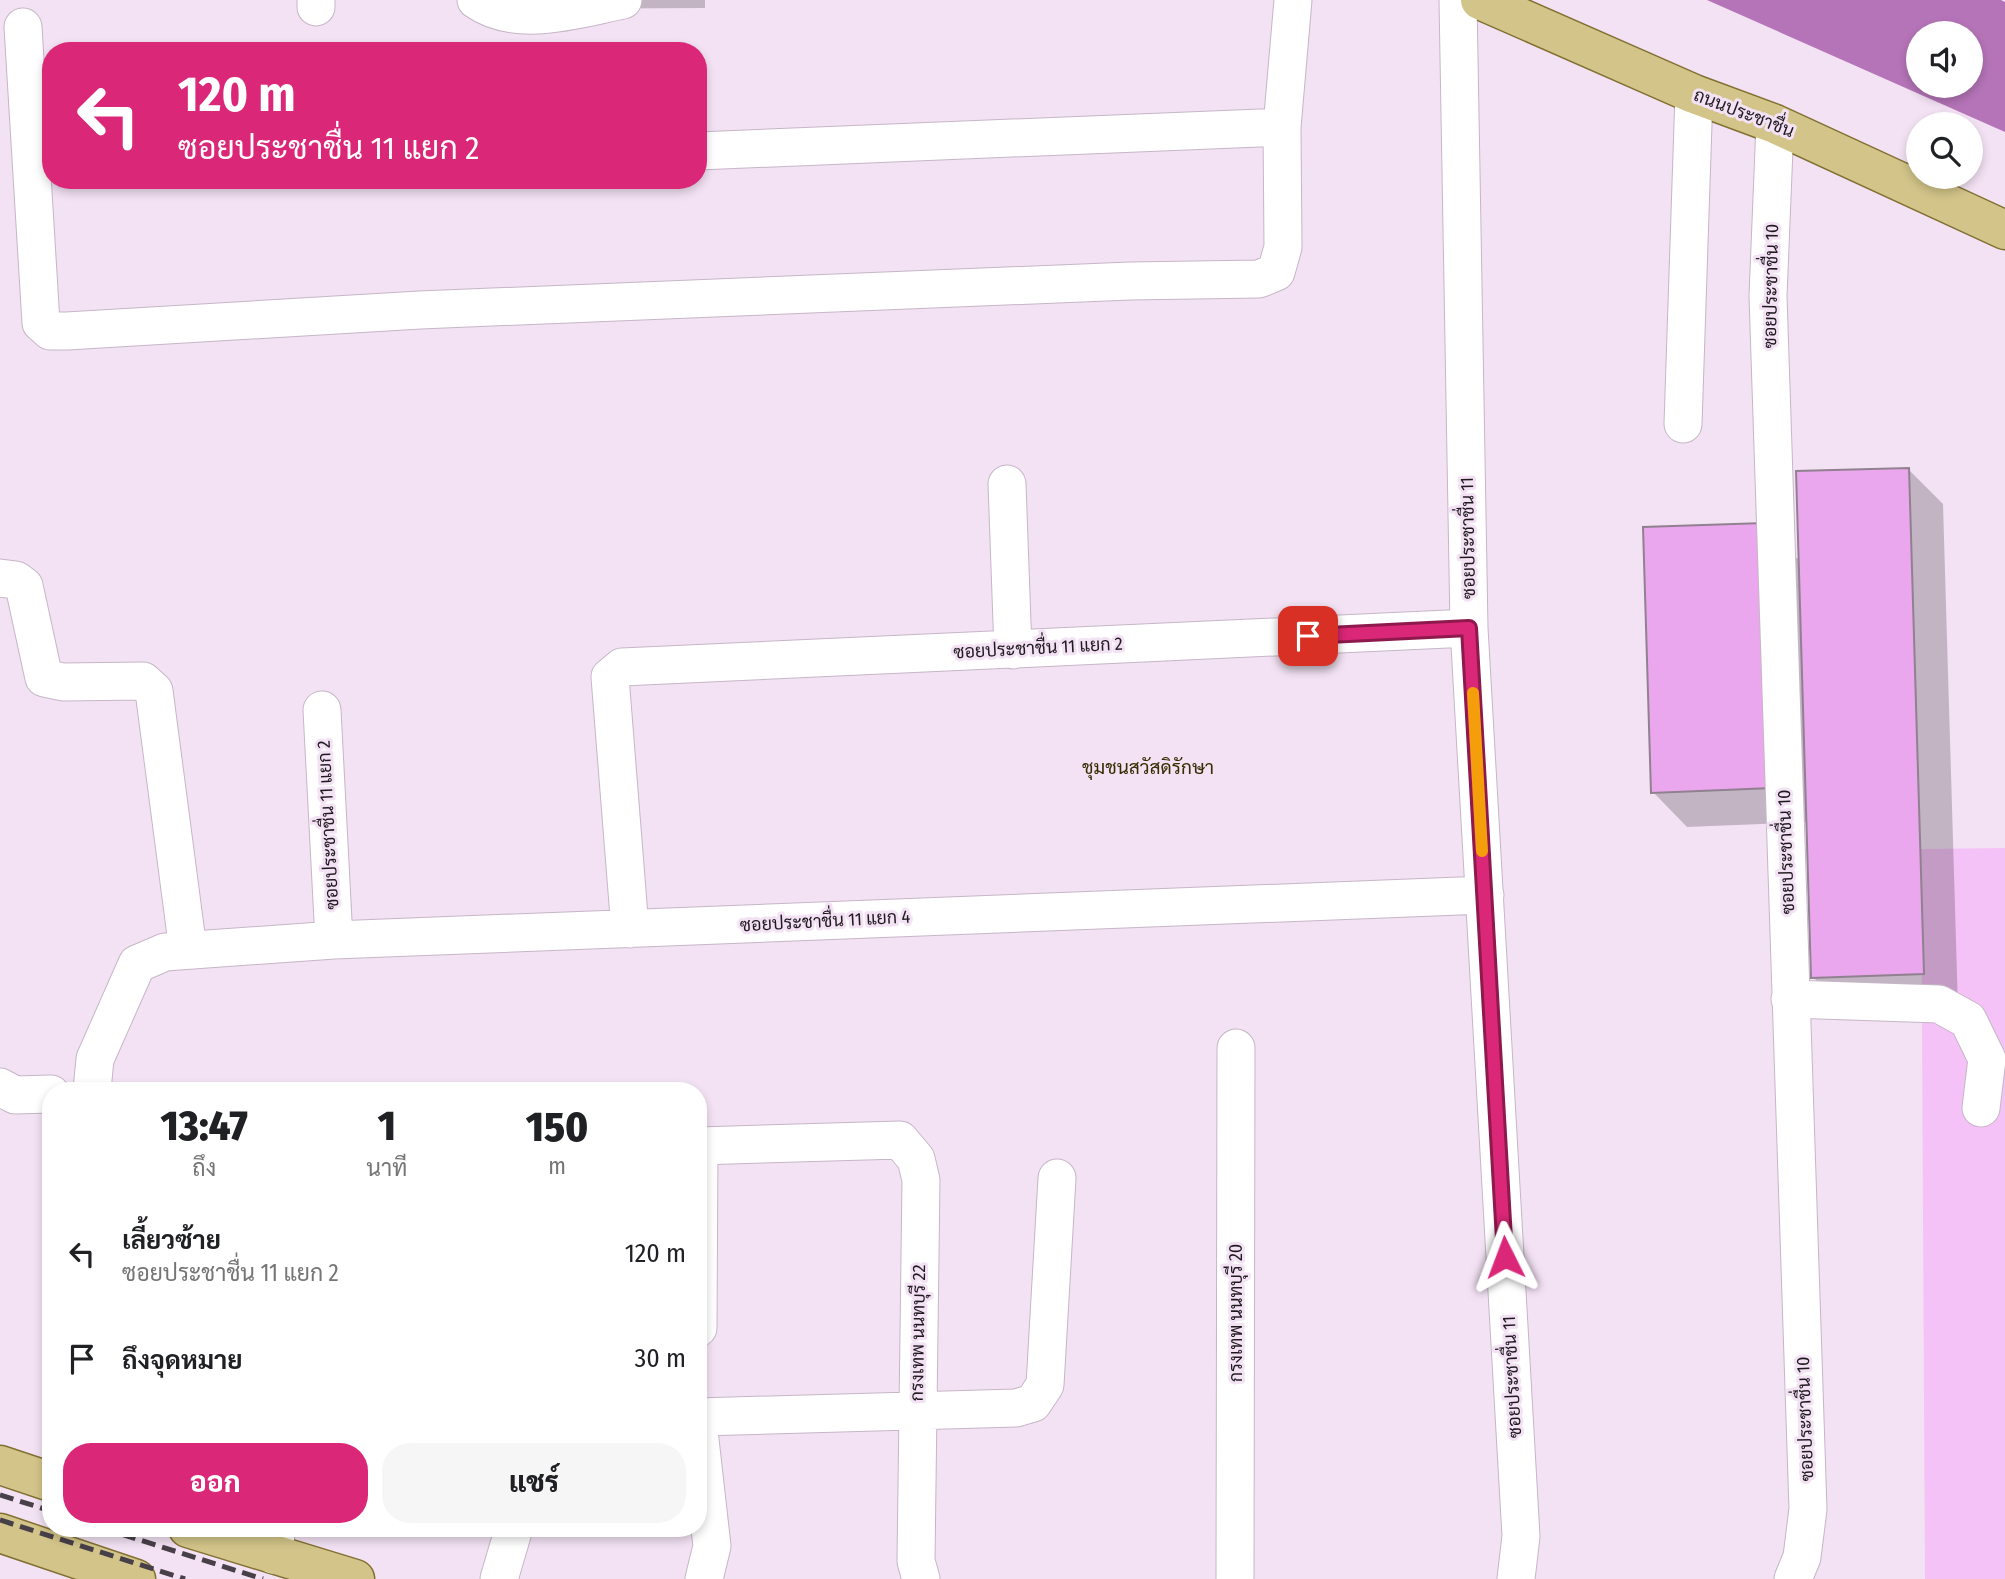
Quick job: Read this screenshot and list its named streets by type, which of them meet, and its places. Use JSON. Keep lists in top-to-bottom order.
{
  "streets": {
    "main road": ["ถนนประชาชื่น"],
    "street": [
      "ซอยประชาชื่น 10",
      "ซอยประชาชื่น 11",
      "ซอยประชาชื่น 11 แยก 2",
      "ซอยประชาชื่น 11 แยก 4",
      "กรงเทพ นนทบุรี 20",
      "กรงเทพ นนทบุรี 22"
    ]
  },
  "crossings": [
    ["ถนนประชาชื่น", "ซอยประชาชื่น 10"],
    ["ซอยประชาชื่น 11", "ซอยประชาชื่น 11 แยก 2"],
    ["ซอยประชาชื่น 11", "ซอยประชาชื่น 11 แยก 4"],
    ["ซอยประชาชื่น 11 แยก 2", "ซอยประชาชื่น 11 แยก 4"]
  ],
  "districts": ["ชุมชนสวัสดิรักษา"],
  "page": {
    "turn": ["120 m", "ซอยประชาชื่น 11 แยก 2"],
    "eta": [
      "13:47",
      "ถึง",
      "1",
      "นาที",
      "150",
      "m"
    ],
    "list": [
      {
        "name": "เลี้ยวซ้าย",
        "note": "ซอยประชาชื่น 11 แยก 2",
        "value": "120 m"
      },
      {
        "name": "ถึงจุดหมาย",
        "value": "30 m"
      }
    ],
    "buttons": ["ออก", "แชร์"]
  }
}
